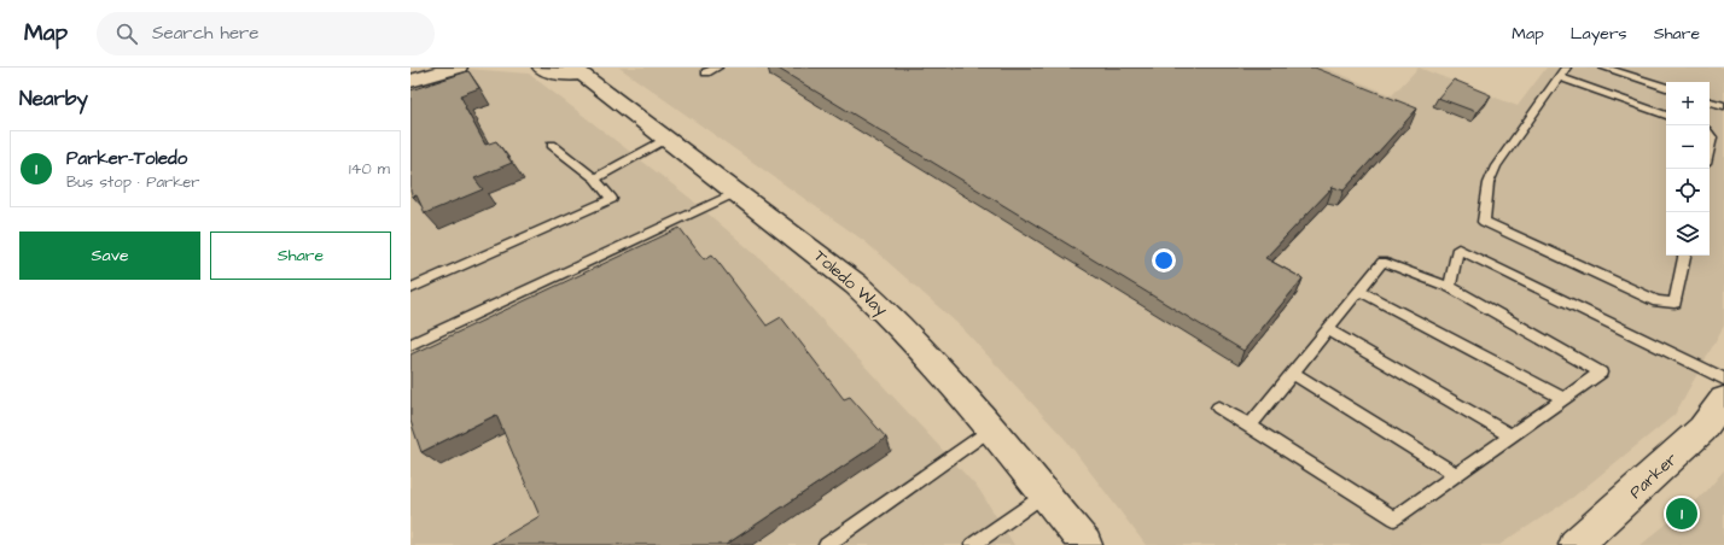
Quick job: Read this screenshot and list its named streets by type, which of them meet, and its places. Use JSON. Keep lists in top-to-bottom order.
{
  "streets": {
    "main road": ["Toledo Way", "Parker"]
  },
  "page": {
    "header": "Map",
    "search": "Search here",
    "nav": ["Map", "Layers", "Share"],
    "heading": "Nearby",
    "map_buttons": ["+", "−"],
    "list": [
      {
        "mark": "1",
        "name": "Parker-Toledo",
        "note": "Bus stop · Parker",
        "value": "140 m"
      }
    ],
    "buttons": ["Save", "Share"],
    "pins": "1"
  }
}
